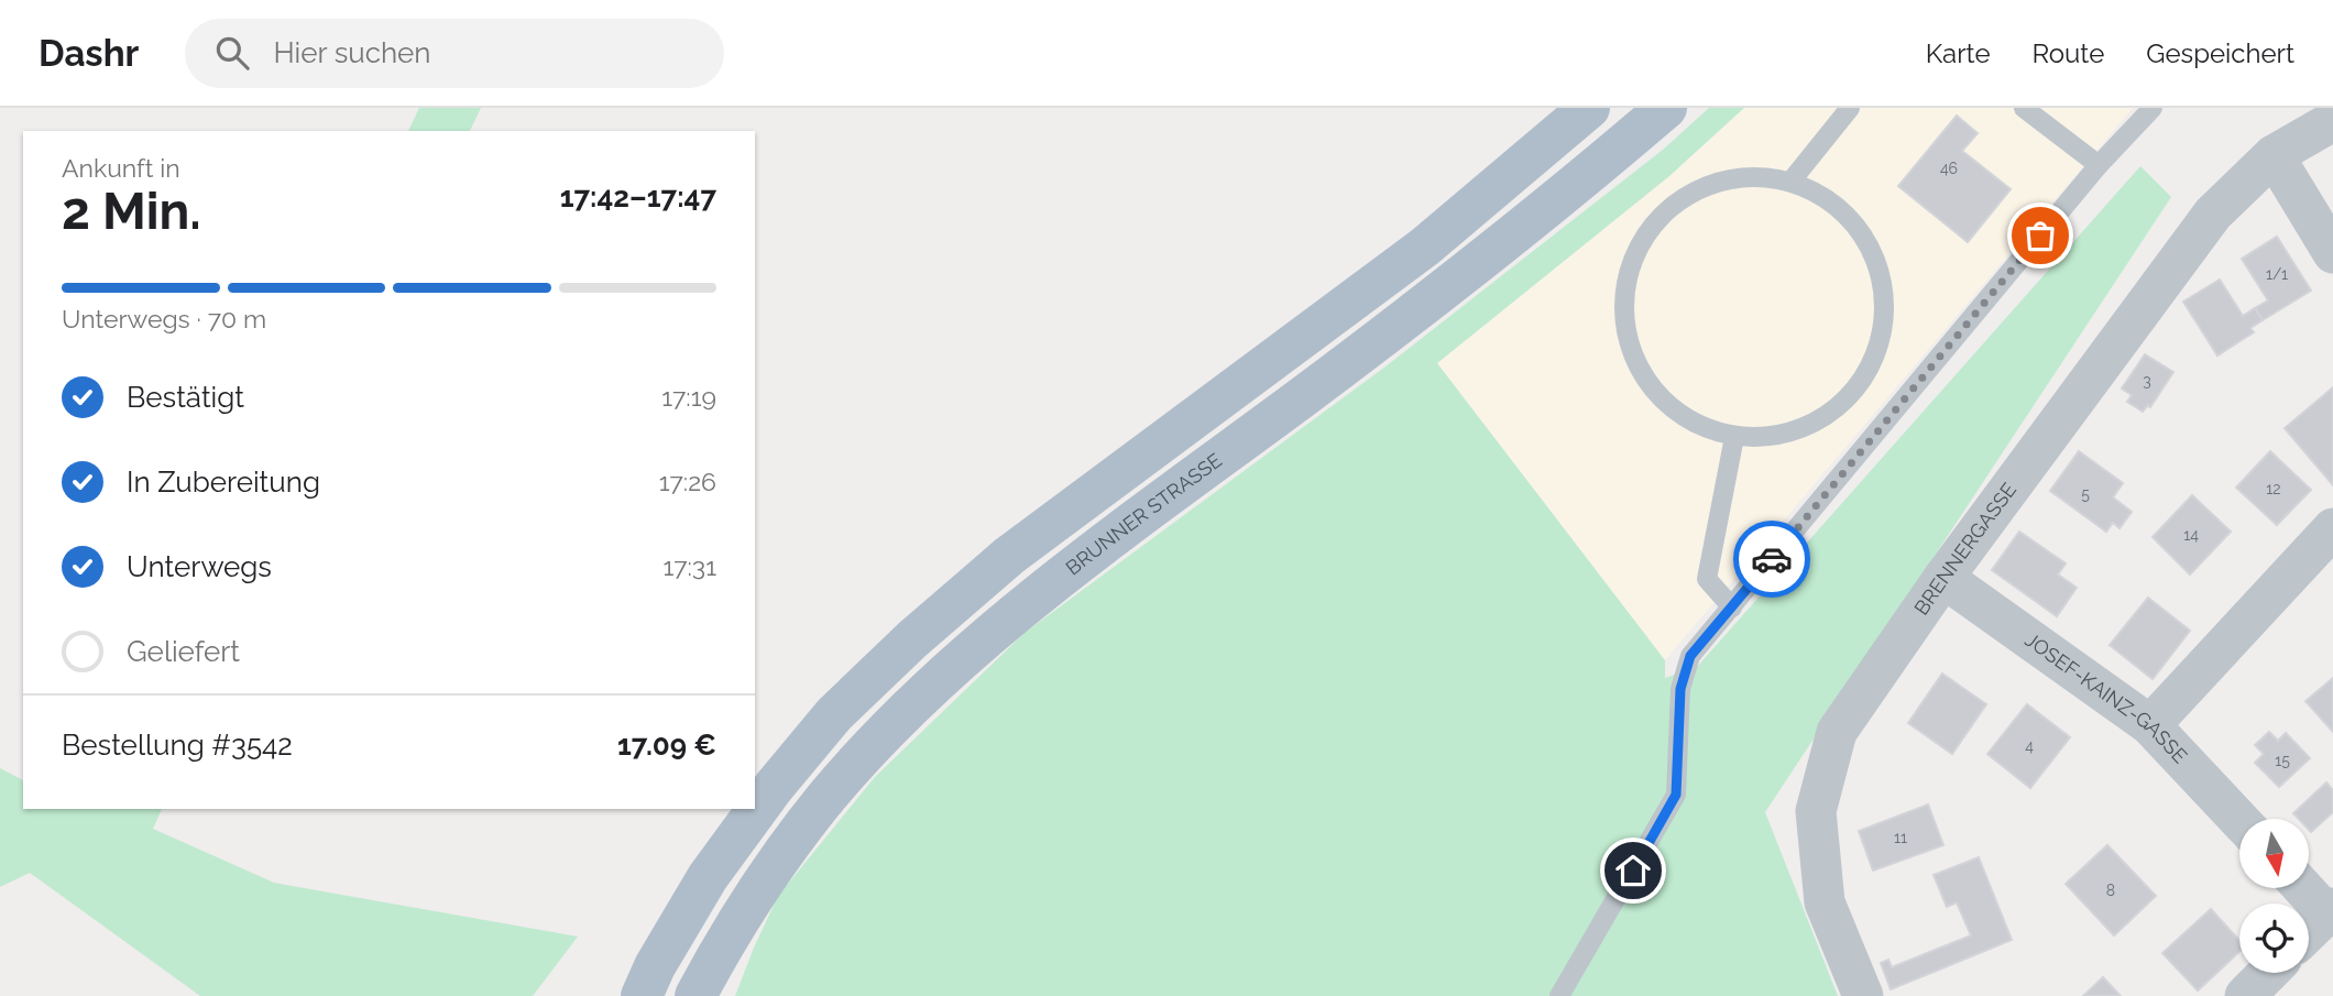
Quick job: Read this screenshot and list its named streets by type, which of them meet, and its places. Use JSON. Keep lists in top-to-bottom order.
{
  "streets": {
    "main road": ["BRUNNER STRASSE"],
    "street": ["BRENNERGASSE", "JOSEF-KAINZ-GASSE"]
  },
  "crossings": [
    ["BRENNERGASSE", "JOSEF-KAINZ-GASSE"]
  ],
  "house_numbers": [
    "46",
    "1/1",
    "3",
    "12",
    "5",
    "14",
    "4",
    "15",
    "11",
    "8"
  ],
  "north": "bottom",
  "page": {
    "header": "Dashr",
    "search": "Hier suchen",
    "nav": ["Karte", "Route", "Gespeichert"],
    "heading": ["2 Min.", "Ankunft in", "17:42–17:47"],
    "panel": ["Bestellung #3542", "17.09 €"],
    "bar": "Unterwegs · 70 m",
    "list": [
      ["Bestätigt", "17:19"],
      ["In Zubereitung", "17:26"],
      ["Unterwegs", "17:31"],
      "Geliefert"
    ]
  }
}
